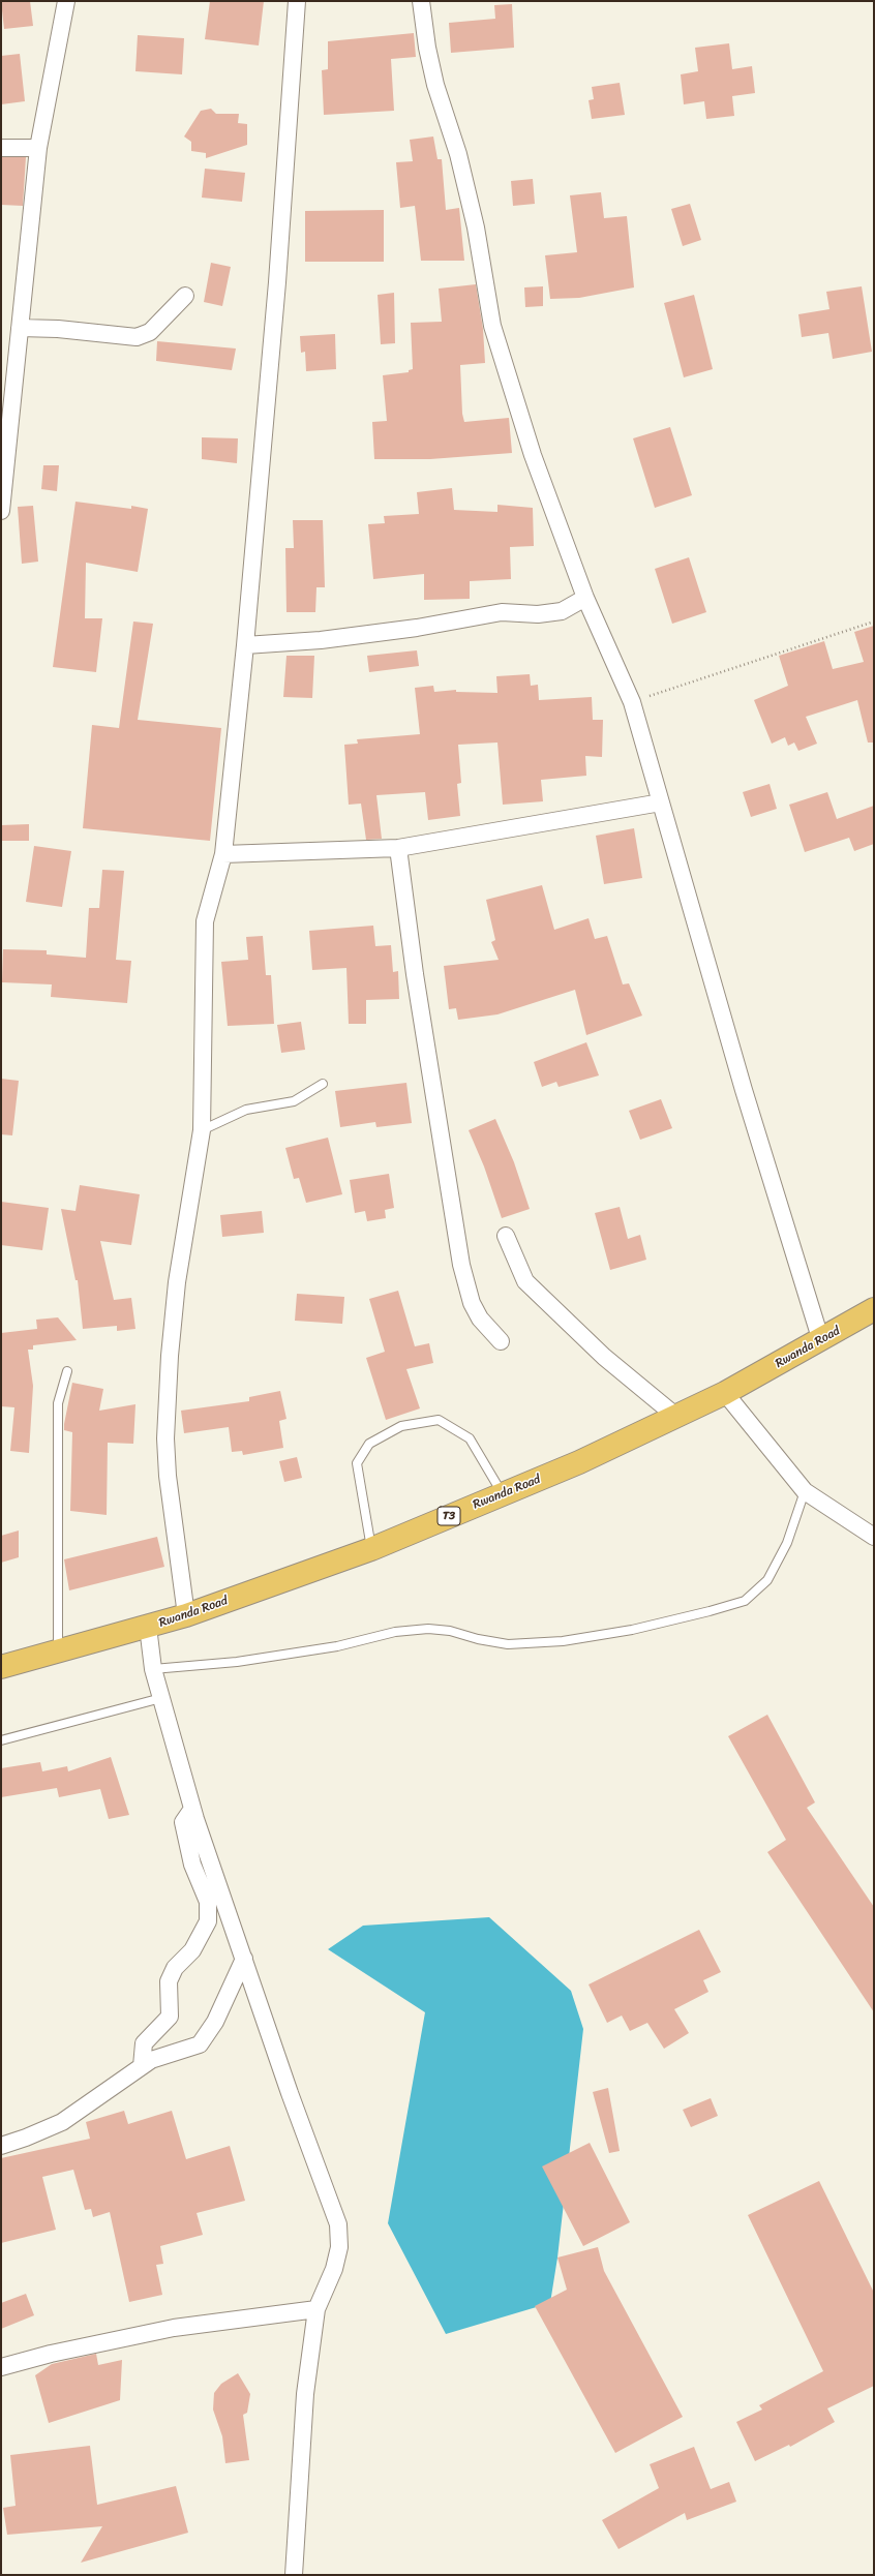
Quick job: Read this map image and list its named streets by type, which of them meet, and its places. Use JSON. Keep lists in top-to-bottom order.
{
  "streets": {
    "highway": ["Rwanda Road", "T3"]
  }
}
